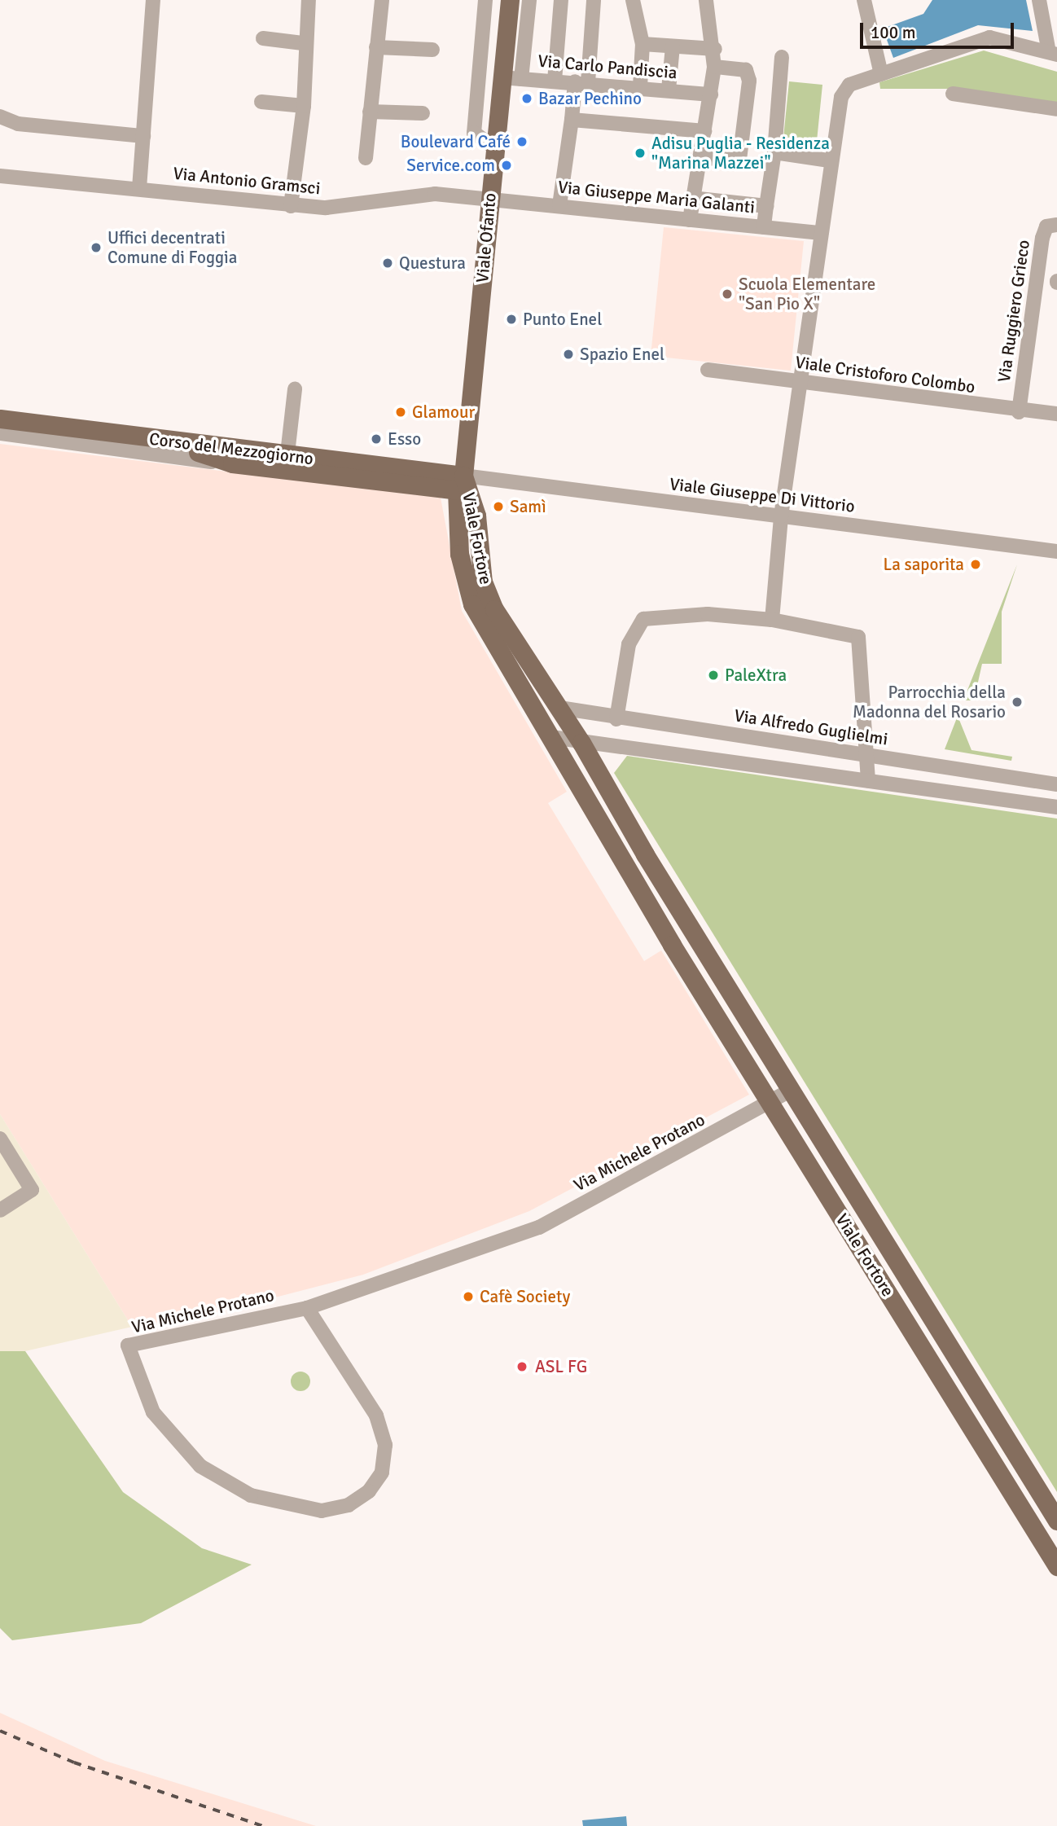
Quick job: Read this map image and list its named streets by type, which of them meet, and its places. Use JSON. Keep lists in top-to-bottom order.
{
  "streets": {
    "main road": ["Viale Ofanto", "Corso del Mezzogiorno", "Viale Fortore"],
    "street": [
      "Via Carlo Pandiscia",
      "Via Antonio Gramsci",
      "Via Giuseppe Maria Galanti",
      "Via Ruggiero Grieco",
      "Viale Cristoforo Colombo",
      "Viale Giuseppe Di Vittorio",
      "Via Alfredo Guglielmi",
      "Via Michele Protano"
    ]
  },
  "crossings": [
    ["Via Carlo Pandiscia", "Viale Ofanto"],
    ["Via Antonio Gramsci", "Via Giuseppe Maria Galanti"],
    ["Via Antonio Gramsci", "Viale Ofanto"],
    ["Via Giuseppe Maria Galanti", "Viale Ofanto"],
    ["Viale Ofanto", "Corso del Mezzogiorno"],
    ["Viale Ofanto", "Viale Giuseppe Di Vittorio"],
    ["Viale Ofanto", "Viale Fortore"],
    ["Via Ruggiero Grieco", "Viale Cristoforo Colombo"],
    ["Corso del Mezzogiorno", "Viale Giuseppe Di Vittorio"],
    ["Corso del Mezzogiorno", "Viale Fortore"],
    ["Viale Giuseppe Di Vittorio", "Viale Fortore"],
    ["Viale Fortore", "Via Alfredo Guglielmi"],
    ["Viale Fortore", "Via Michele Protano"]
  ],
  "places": [
    "Bazar Pechino",
    "Boulevard Café",
    "Adisu Puglia - Residenza \"Marina Mazzei\"",
    "Service.com",
    "Uffici decentrati Comune di Foggia",
    "Questura",
    "Scuola Elementare \"San Pio X\"",
    "Punto Enel",
    "Spazio Enel",
    "Glamour",
    "Esso",
    "Samì",
    "La saporita",
    "PaleXtra",
    "Parrocchia della Madonna del Rosario",
    "Cafè Society",
    "ASL FG"
  ],
  "scale_bar": "100 m"
}
